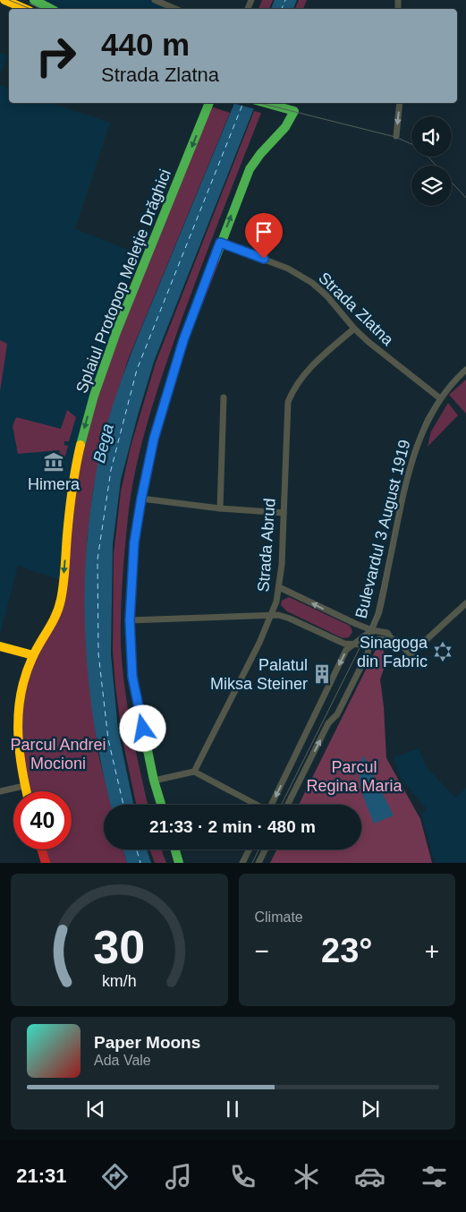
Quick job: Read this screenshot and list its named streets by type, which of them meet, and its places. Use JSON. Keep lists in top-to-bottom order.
{
  "streets": {
    "street": [
      "Splaiul Protopop Meleție Drăghici",
      "Strada Zlatna",
      "Bulevardul 3 August 1919",
      "Strada Abrud"
    ]
  },
  "crossings": [
    ["Strada Zlatna", "Bulevardul 3 August 1919"],
    ["Strada Zlatna", "Strada Abrud"]
  ],
  "water": ["Bega"],
  "parks": ["Parcul Andrei Mocioni", "Parcul Regina Maria"],
  "places": {
    "museum": ["Himera"],
    "synagogue": ["Sinagoga din Fabric"],
    "building": ["Palatul Miksa Steiner"]
  },
  "page": {
    "turn": ["440 m", "Strada Zlatna"],
    "limit": "40",
    "trip": "21:33 · 2 min · 480 m",
    "tile": "Climate",
    "heat": ["−", "23°", "+"],
    "song": ["Paper Moons", "Ada Vale"],
    "tabs": "21:31",
    "gauge": ["30", "km/h"]
  }
}
